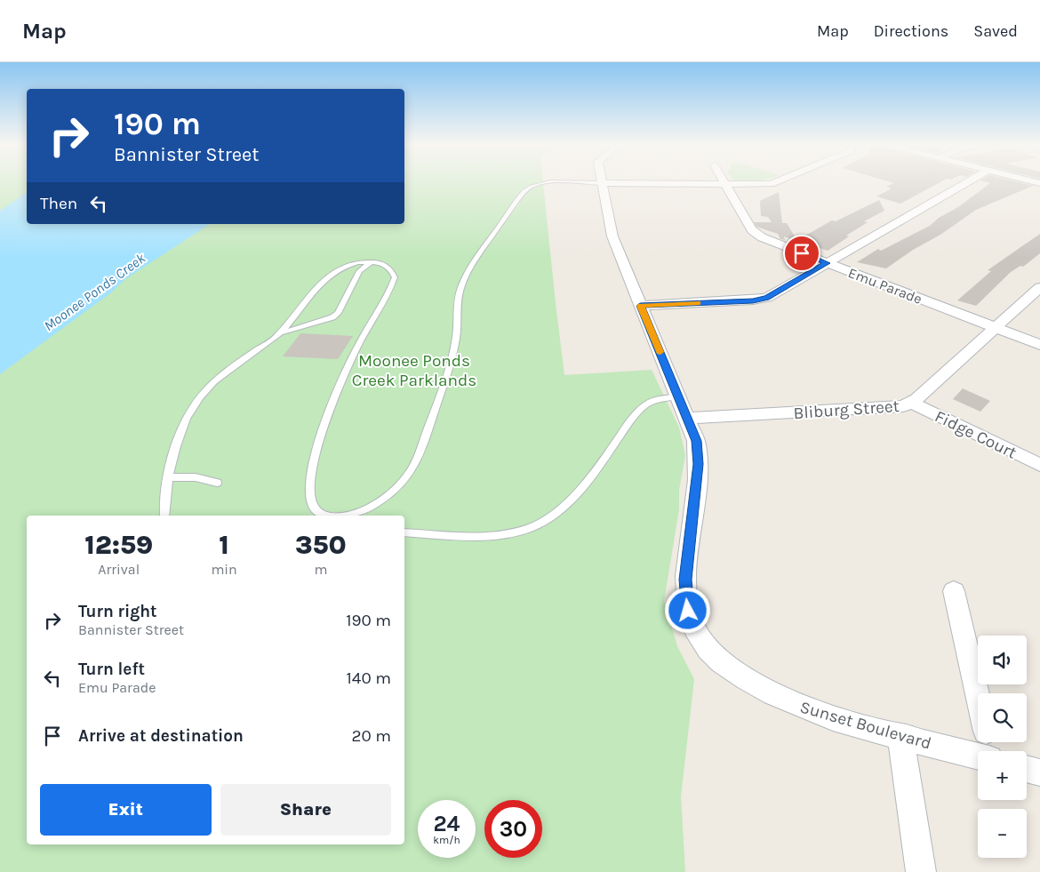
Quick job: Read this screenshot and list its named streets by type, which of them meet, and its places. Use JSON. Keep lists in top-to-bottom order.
{
  "streets": {
    "street": [
      "Emu Parade",
      "Bliburg Street",
      "Fidge Court",
      "Sunset Boulevard"
    ]
  },
  "crossings": [
    ["Emu Parade", "Bliburg Street"],
    ["Bliburg Street", "Fidge Court"],
    ["Bliburg Street", "Sunset Boulevard"]
  ],
  "water": ["Moonee Ponds Creek"],
  "parks": ["Moonee Ponds Creek Parklands"],
  "page": {
    "header": "Map",
    "nav": ["Map", "Directions", "Saved"],
    "turn": ["190 m", "Bannister Street"],
    "then": "Then",
    "eta": [
      "12:59",
      "Arrival",
      "1",
      "min",
      "350",
      "m"
    ],
    "list": [
      {
        "name": "Turn right",
        "note": "Bannister Street",
        "value": "190 m"
      },
      {
        "name": "Turn left",
        "note": "Emu Parade",
        "value": "140 m"
      },
      {
        "name": "Arrive at destination",
        "value": "20 m"
      }
    ],
    "map_buttons": ["+", "−"],
    "buttons": ["Exit", "Share"],
    "speed": "24 km/h",
    "limit": "30"
  }
}
